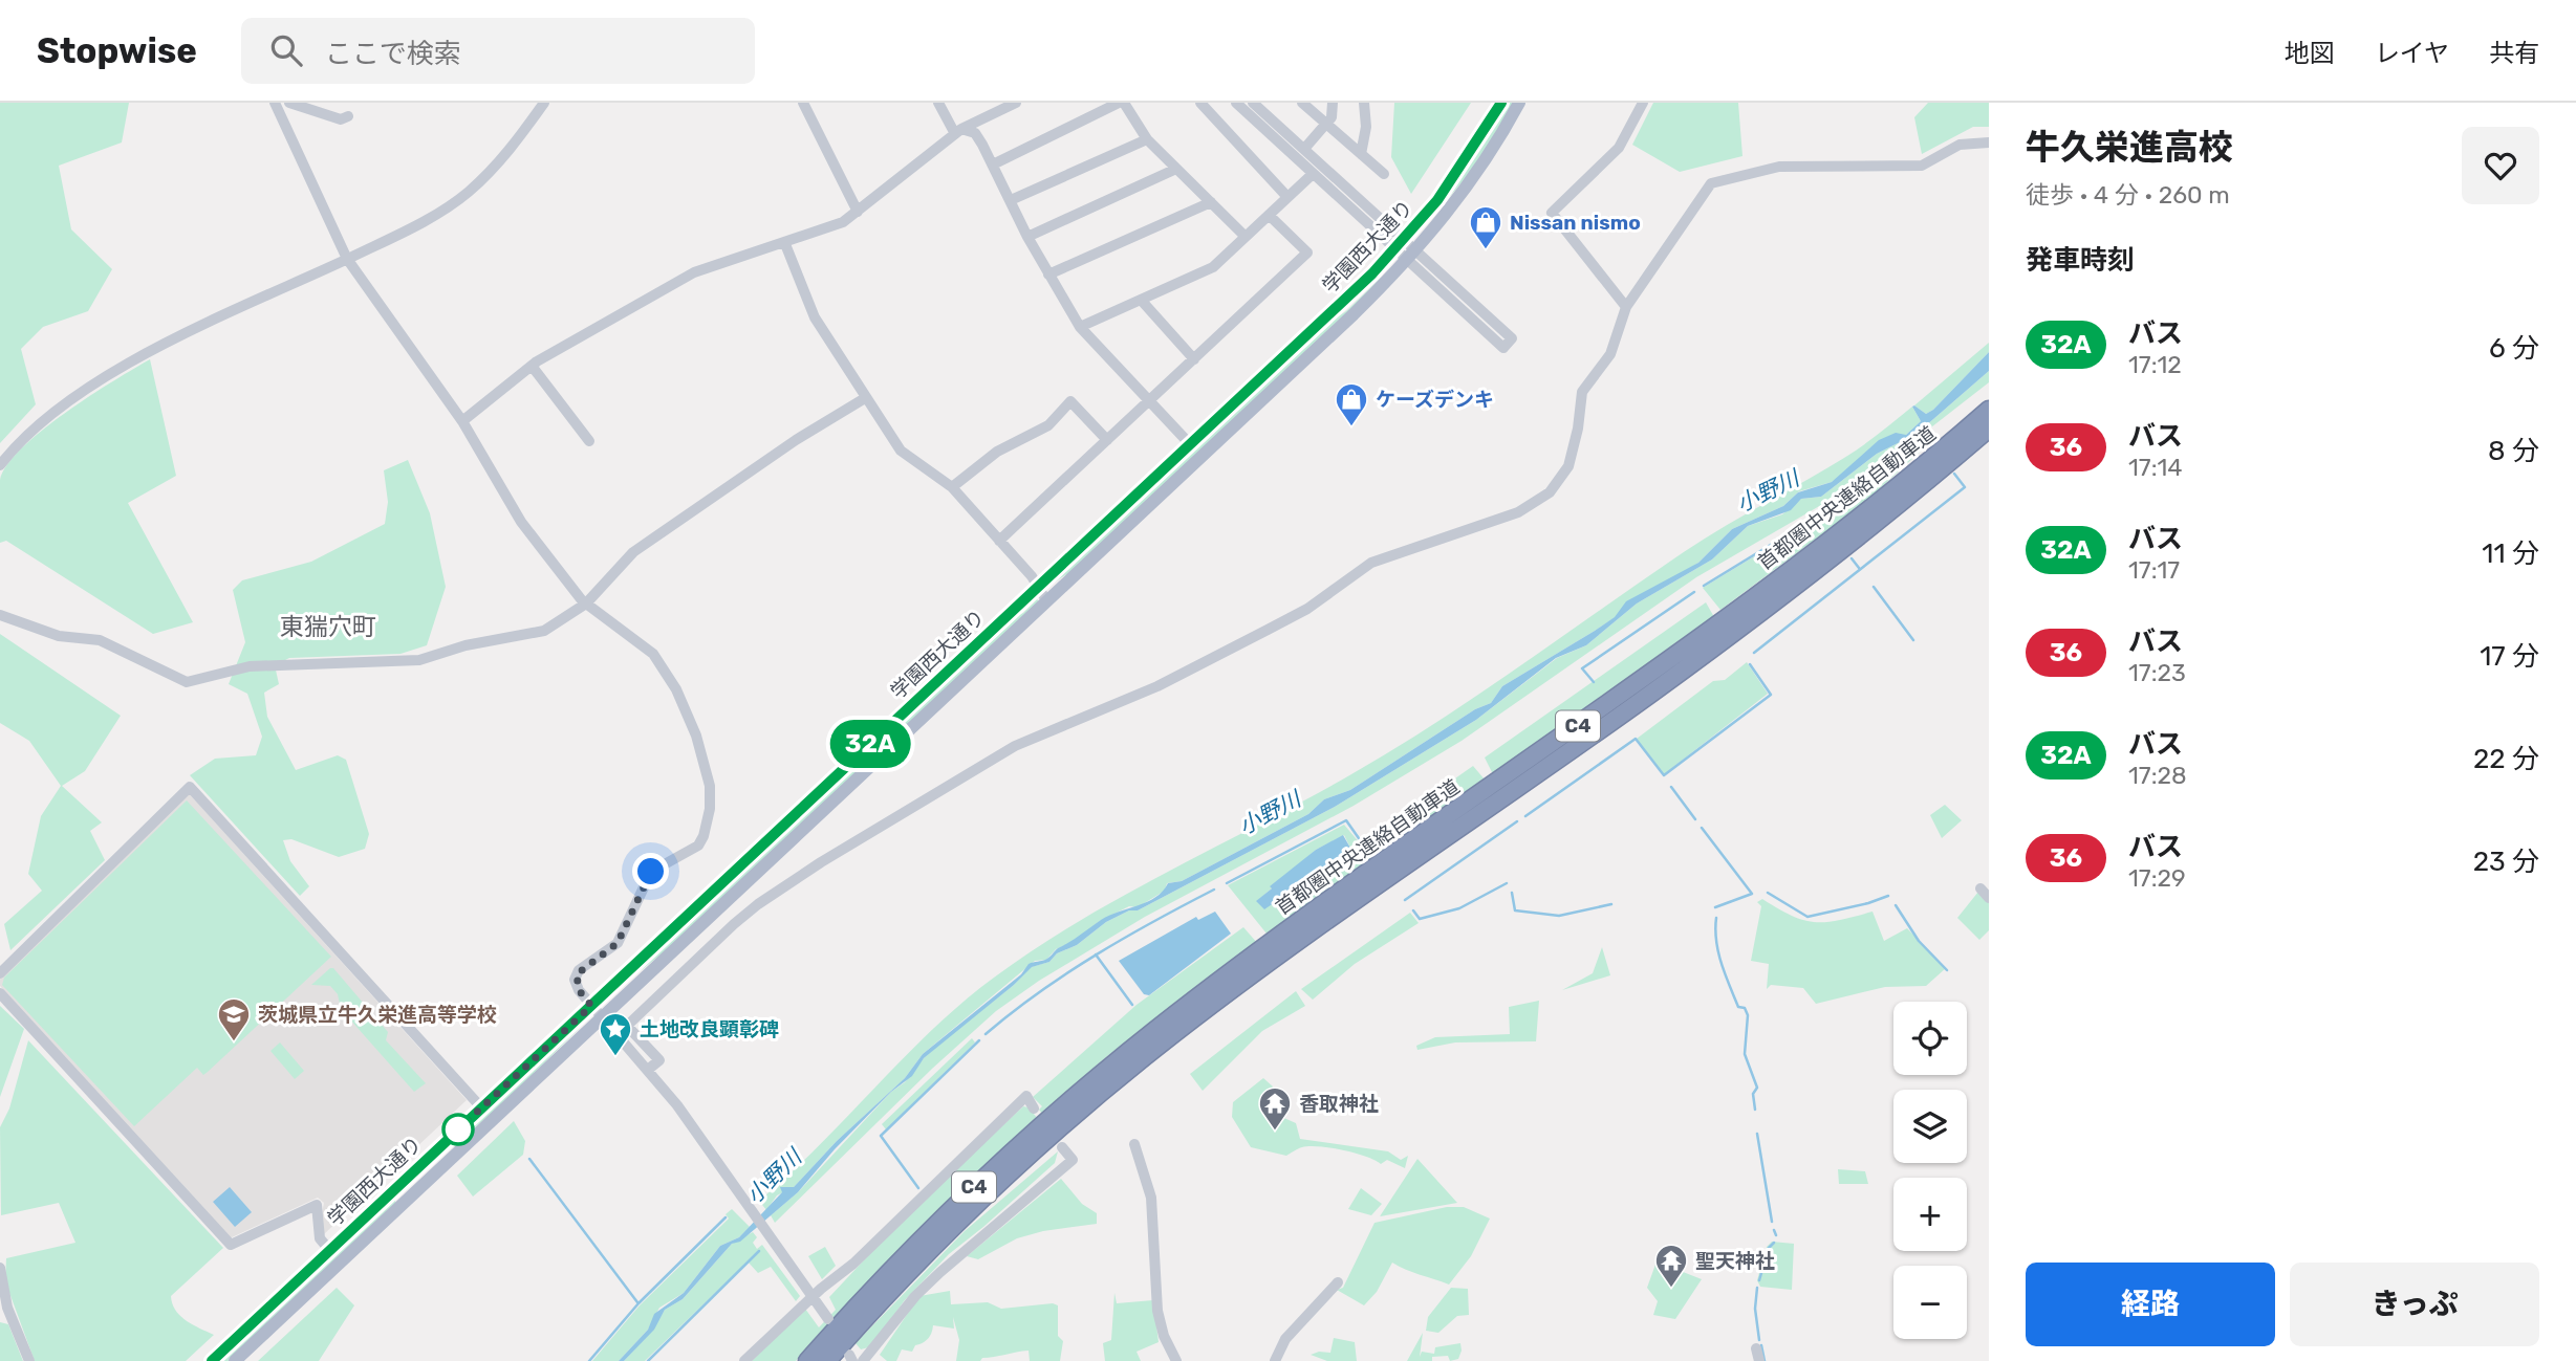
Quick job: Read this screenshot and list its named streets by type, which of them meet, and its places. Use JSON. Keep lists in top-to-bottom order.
{
  "streets": {
    "highway": ["首都圏中央連絡自動車道", "C4"],
    "main road": ["学園西大通り"]
  },
  "districts": ["東猯穴町"],
  "water": ["小野川"],
  "places": {
    "shop": ["Nissan nismo", "ケーズデンキ"],
    "school or university": ["茨城県立牛久栄進高等学校"],
    "place": ["土地改良顕彰碑"],
    "temple": ["香取神社", "聖天神社"]
  },
  "lines": ["bus line 32A"],
  "page": {
    "header": "Stopwise",
    "search": "ここで検索",
    "nav": ["地図", "レイヤ", "共有"],
    "on_map": "32A",
    "heading": [
      ["牛久栄進高校", "徒歩 · 4 分 · 260 m"],
      "発車時刻"
    ],
    "list": [
      {
        "mark": "32A",
        "name": "バス",
        "note": "17:12",
        "value": "6 分"
      },
      {
        "mark": "36",
        "name": "バス",
        "note": "17:14",
        "value": "8 分"
      },
      {
        "mark": "32A",
        "name": "バス",
        "note": "17:17",
        "value": "11 分"
      },
      {
        "mark": "36",
        "name": "バス",
        "note": "17:23",
        "value": "17 分"
      },
      {
        "mark": "32A",
        "name": "バス",
        "note": "17:28",
        "value": "22 分"
      },
      {
        "mark": "36",
        "name": "バス",
        "note": "17:29",
        "value": "23 分"
      }
    ],
    "map_buttons": ["+", "−"],
    "buttons": ["経路", "きっぷ"]
  }
}
